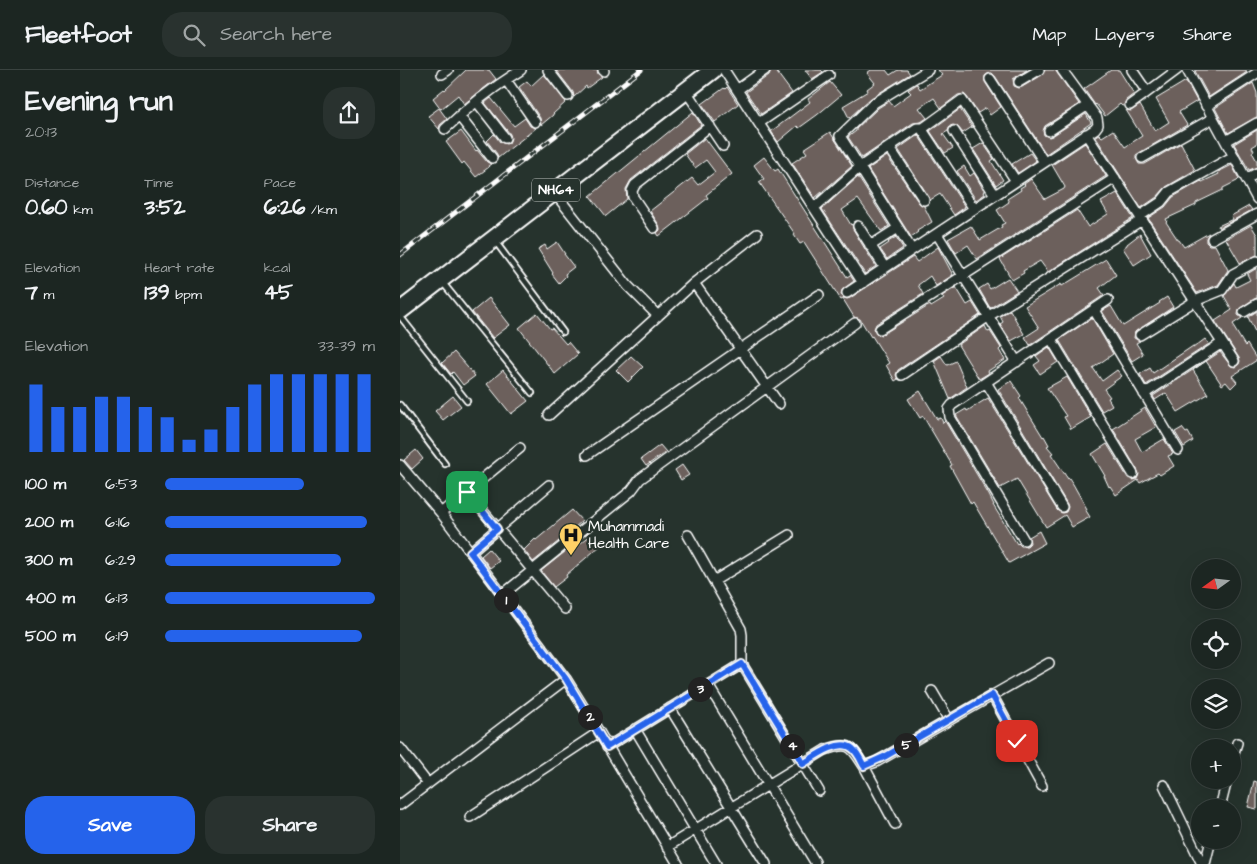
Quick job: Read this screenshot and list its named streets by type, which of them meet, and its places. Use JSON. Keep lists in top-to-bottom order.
{
  "streets": {
    "highway": ["NH64"]
  },
  "places": {
    "hospital": ["Muhammadi Health Care"]
  },
  "north": "left",
  "page": {
    "header": "Fleetfoot",
    "search": "Search here",
    "nav": ["Map", "Layers", "Share"],
    "heading": ["Evening run", "20:13"],
    "stats": [
      ["Distance", "0.60 km"],
      ["Time", "3:52"],
      ["Pace", "6:26 /km"],
      ["Elevation", "7 m"],
      ["Heart rate", "139 bpm"],
      ["kcal", "45"]
    ],
    "chart": ["Elevation", "33–39 m"],
    "list": [
      {
        "name": "100 m",
        "note": "6:53"
      },
      {
        "name": "200 m",
        "note": "6:16"
      },
      {
        "name": "300 m",
        "note": "6:29"
      },
      {
        "name": "400 m",
        "note": "6:13"
      },
      {
        "name": "500 m",
        "note": "6:19"
      }
    ],
    "map_buttons": ["+", "−"],
    "pins": [
      "1",
      "3",
      "2",
      "5",
      "4"
    ],
    "buttons": ["Save", "Share"]
  }
}
